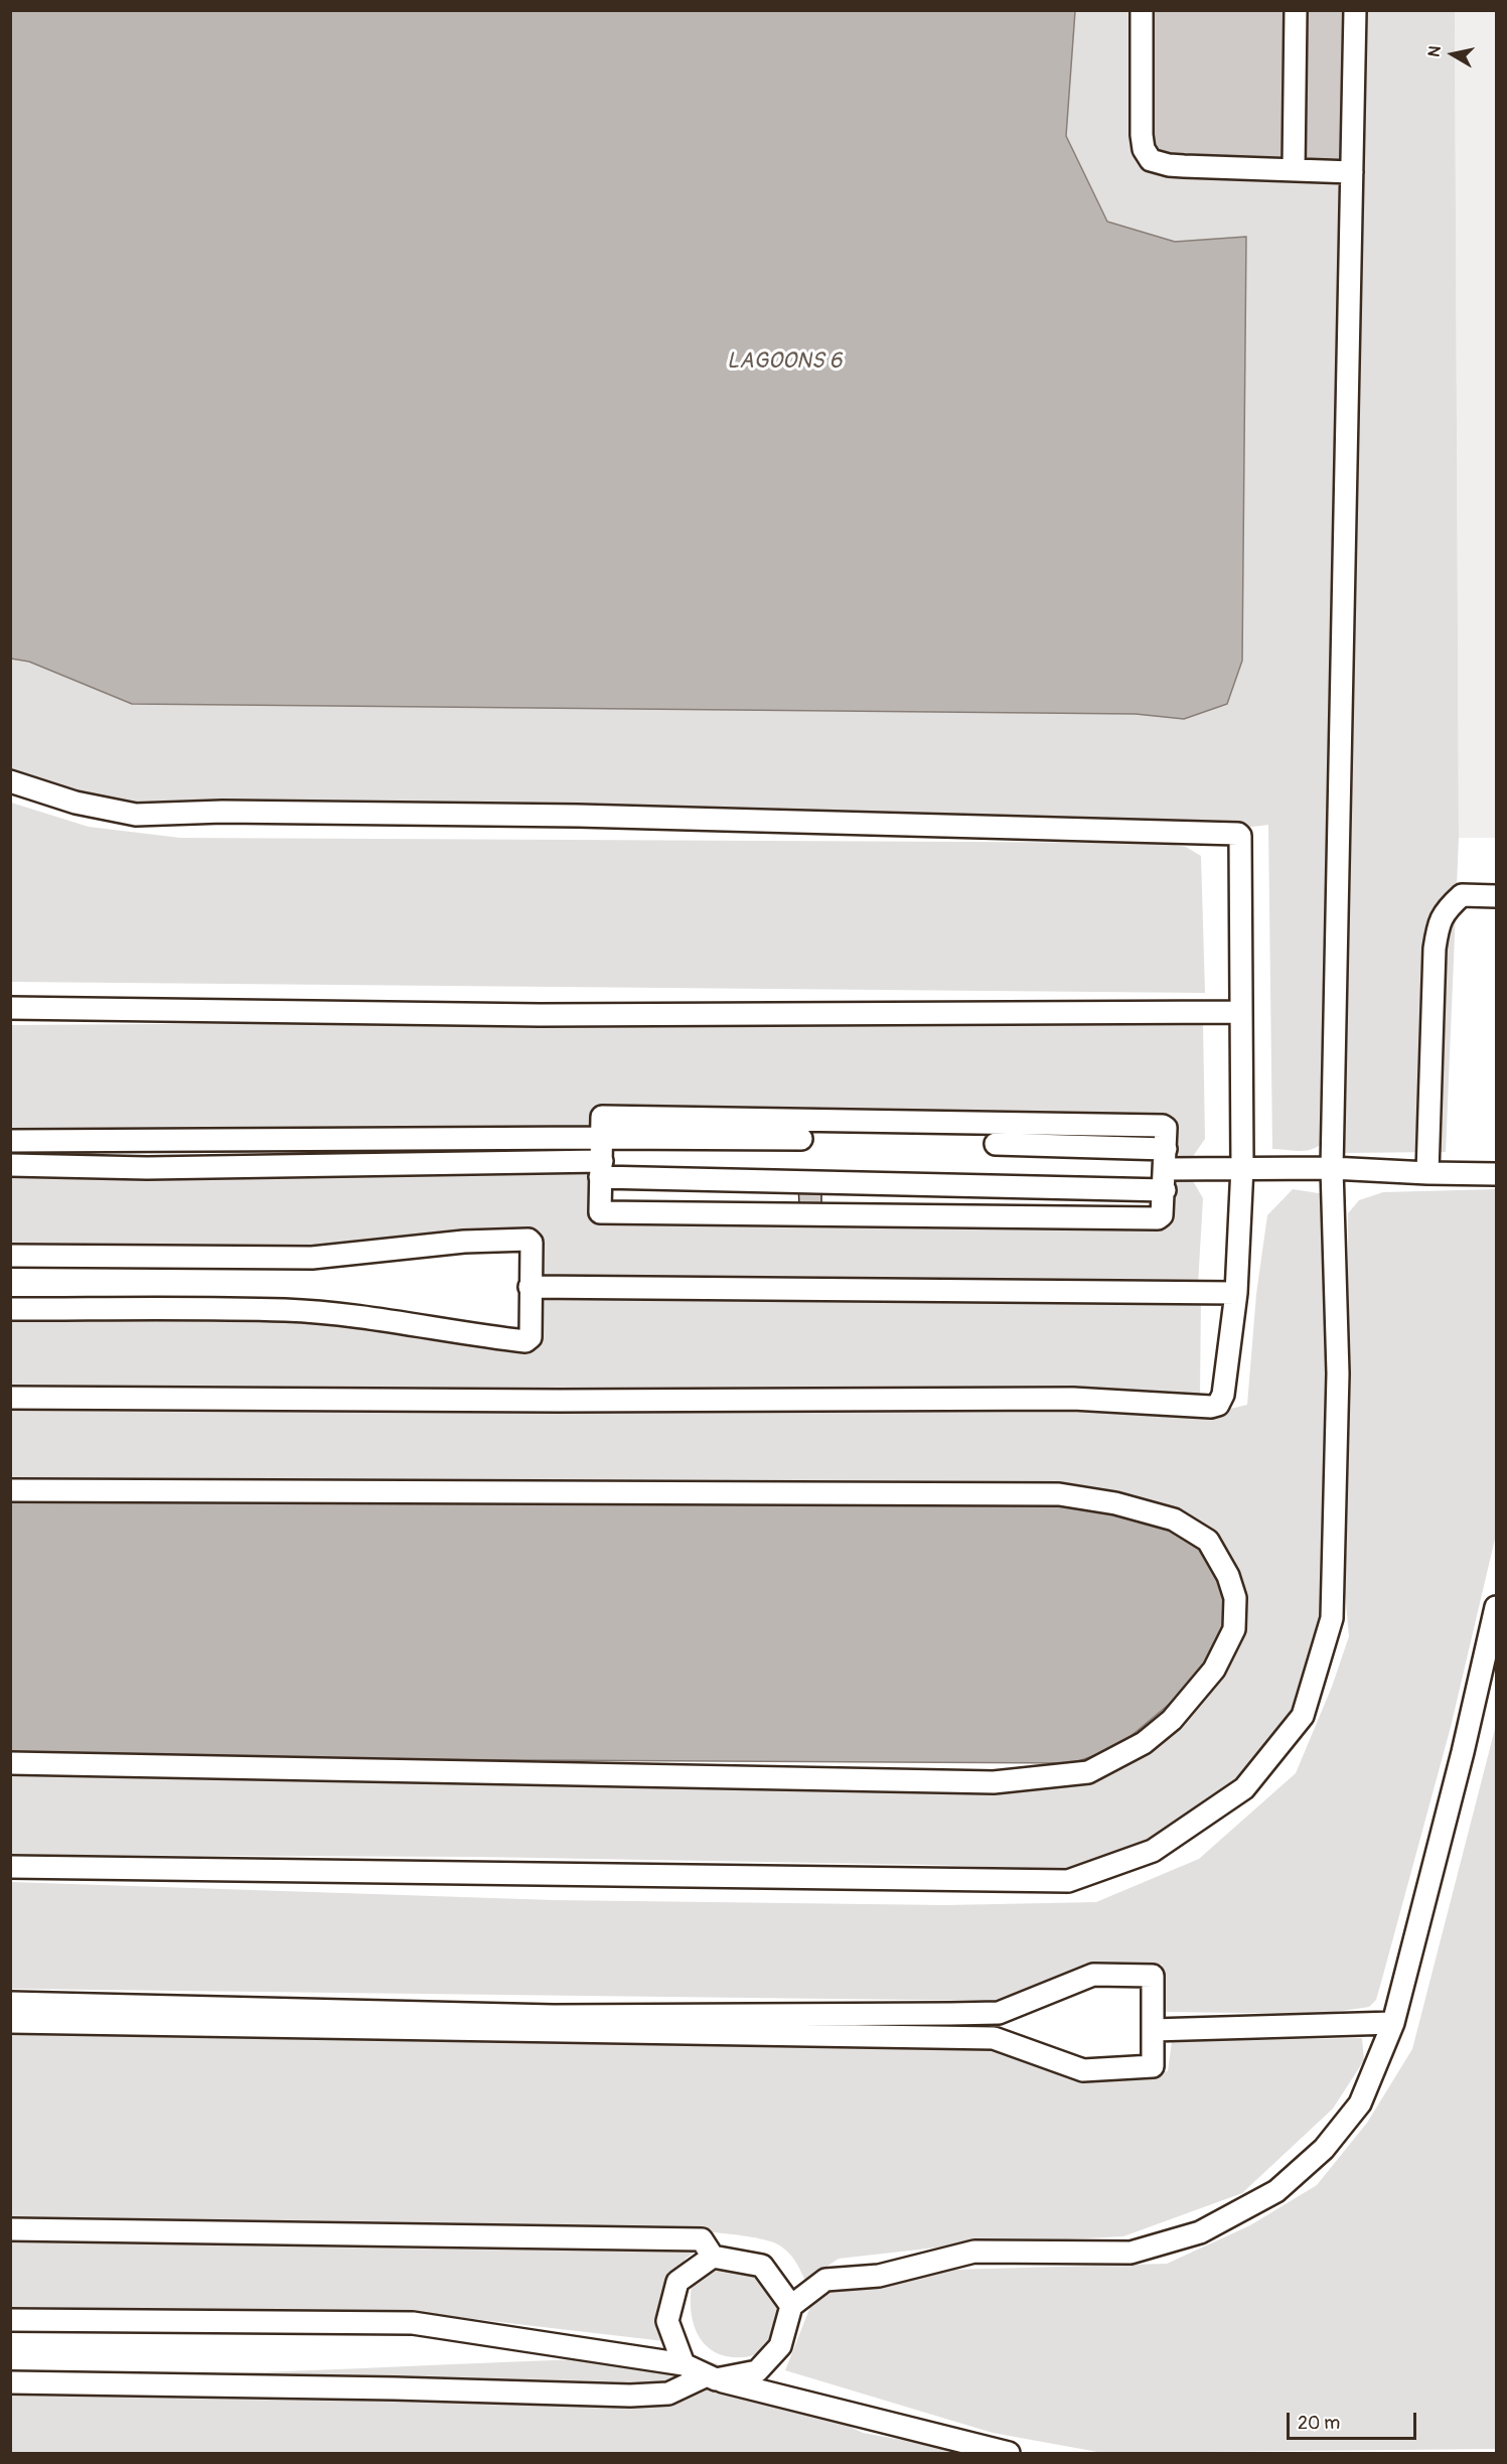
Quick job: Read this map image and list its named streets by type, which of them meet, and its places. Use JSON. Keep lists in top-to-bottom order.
{
  "water": ["LAGOONS 6"],
  "scale_bar": "20 m",
  "north": "left"
}
